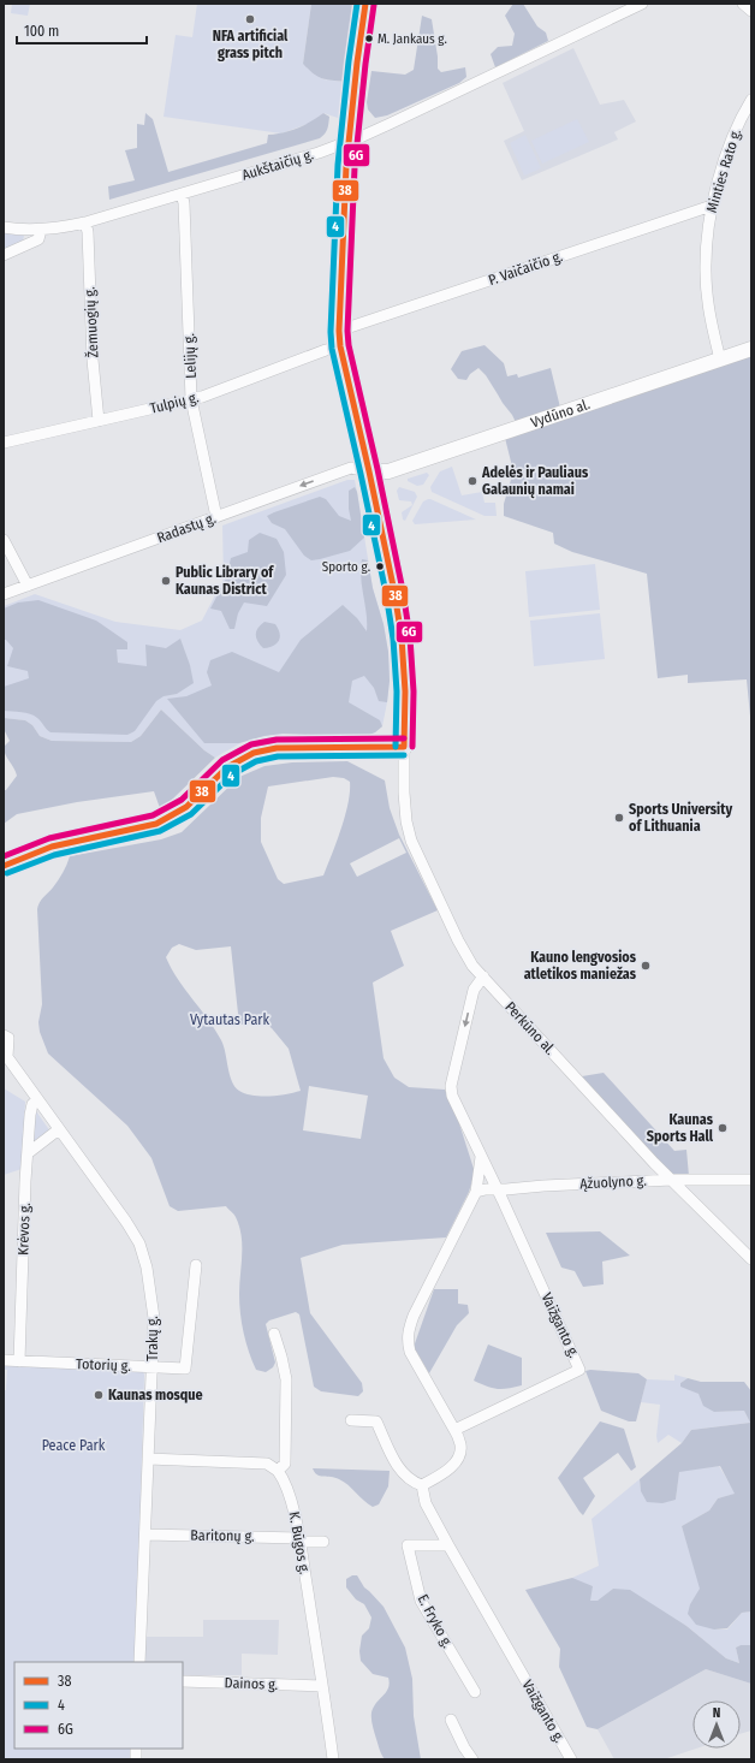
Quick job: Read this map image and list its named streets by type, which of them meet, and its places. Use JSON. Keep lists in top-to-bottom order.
{
  "streets": {
    "street": [
      "Aukštaičių g.",
      "Minties Rato g.",
      "P. Vaičaičio g.",
      "Žemuogių g.",
      "Lelijų g.",
      "Tulpių g.",
      "Vydūno al.",
      "Radastų g.",
      "Perkūno al.",
      "Ąžuolyno g.",
      "Krėvos g.",
      "Vaižganto g.",
      "Trakų g.",
      "Totorių g.",
      "Baritonų g.",
      "K. Būgos g.",
      "E. Fryko g.",
      "Dainos g."
    ]
  },
  "crossings": [
    ["Aukštaičių g.", "Žemuogių g."],
    ["Aukštaičių g.", "Lelijų g."],
    ["Minties Rato g.", "P. Vaičaičio g."],
    ["Minties Rato g.", "Vydūno al."],
    ["P. Vaičaičio g.", "Tulpių g."],
    ["Žemuogių g.", "Tulpių g."],
    ["Lelijų g.", "Tulpių g."],
    ["Lelijų g.", "Radastų g."],
    ["Vydūno al.", "Radastų g."],
    ["Perkūno al.", "Ąžuolyno g."],
    ["Perkūno al.", "Vaižganto g."],
    ["Ąžuolyno g.", "Vaižganto g."],
    ["Krėvos g.", "Trakų g."],
    ["Krėvos g.", "Totorių g."],
    ["Vaižganto g.", "E. Fryko g."],
    ["Trakų g.", "Totorių g."],
    ["Trakų g.", "Baritonų g."],
    ["Baritonų g.", "K. Būgos g."],
    ["K. Būgos g.", "Dainos g."]
  ],
  "one_way": ["Radastų g."],
  "parks": ["Vytautas Park", "Peace Park"],
  "places": [
    "NFA artificial grass pitch",
    "M. Jankaus g.",
    "Adelės ir Pauliaus Galaunių namai",
    "Sporto g.",
    "Public Library of Kaunas District",
    "Sports University of Lithuania",
    "Kauno lengvosios atletikos maniežas",
    "Kaunas Sports Hall",
    "Kaunas mosque"
  ],
  "lines": ["transit line 38", "transit line 4", "transit line 6G"],
  "legend": ["38", "4", "6G"],
  "scale_bar": "100 m",
  "north": "top"
}
